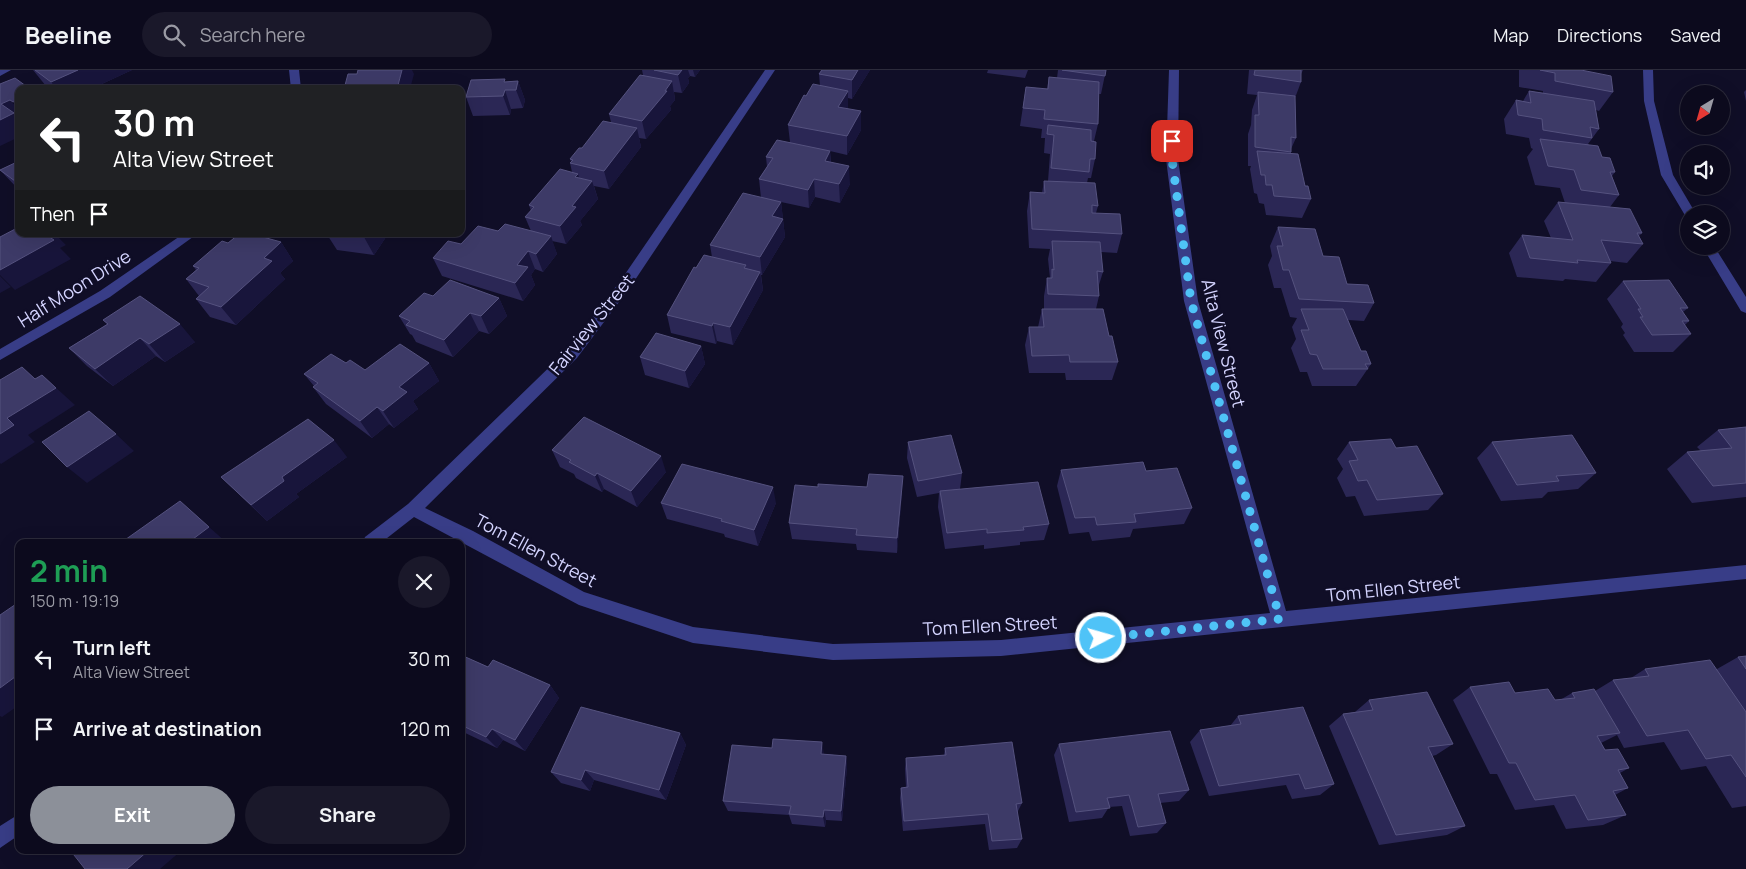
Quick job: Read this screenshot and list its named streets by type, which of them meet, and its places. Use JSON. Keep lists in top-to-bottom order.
{
  "streets": {
    "street": [
      "Half Moon Drive",
      "Fairview Street",
      "Alta View Street",
      "Tom Ellen Street"
    ]
  },
  "crossings": [
    ["Fairview Street", "Tom Ellen Street"],
    ["Alta View Street", "Tom Ellen Street"]
  ],
  "north": "bottom left",
  "page": {
    "header": "Beeline",
    "search": "Search here",
    "nav": ["Map", "Directions", "Saved"],
    "turn": ["30 m", "Alta View Street"],
    "then": "Then",
    "heading": ["2 min", "150 m · 19:19"],
    "list": [
      {
        "name": "Turn left",
        "note": "Alta View Street",
        "value": "30 m"
      },
      {
        "name": "Arrive at destination",
        "value": "120 m"
      }
    ],
    "buttons": ["Exit", "Share"]
  }
}
